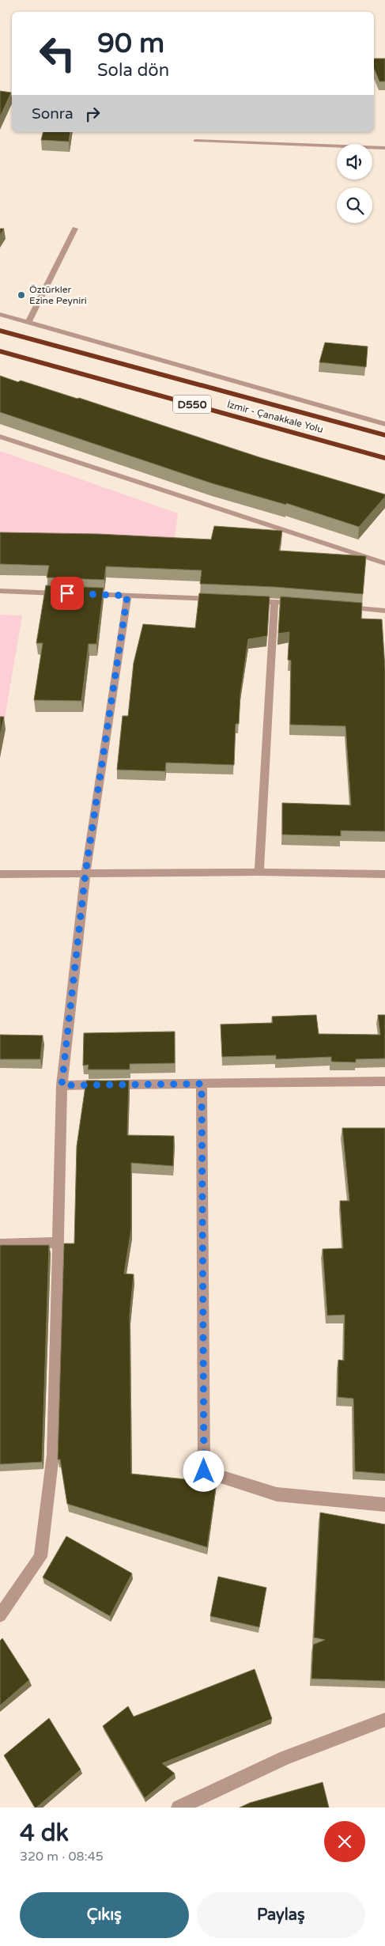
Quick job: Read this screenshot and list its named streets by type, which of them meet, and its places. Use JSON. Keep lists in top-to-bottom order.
{
  "streets": {
    "highway": ["D550", "İzmir - Çanakkale Yolu"]
  },
  "places": ["Öztürkler Ezine Peyniri"],
  "page": {
    "turn": ["90 m", "Sola dön"],
    "then": "Sonra",
    "heading": ["4 dk", "320 m · 08:45"],
    "buttons": ["Çıkış", "Paylaş"]
  }
}
